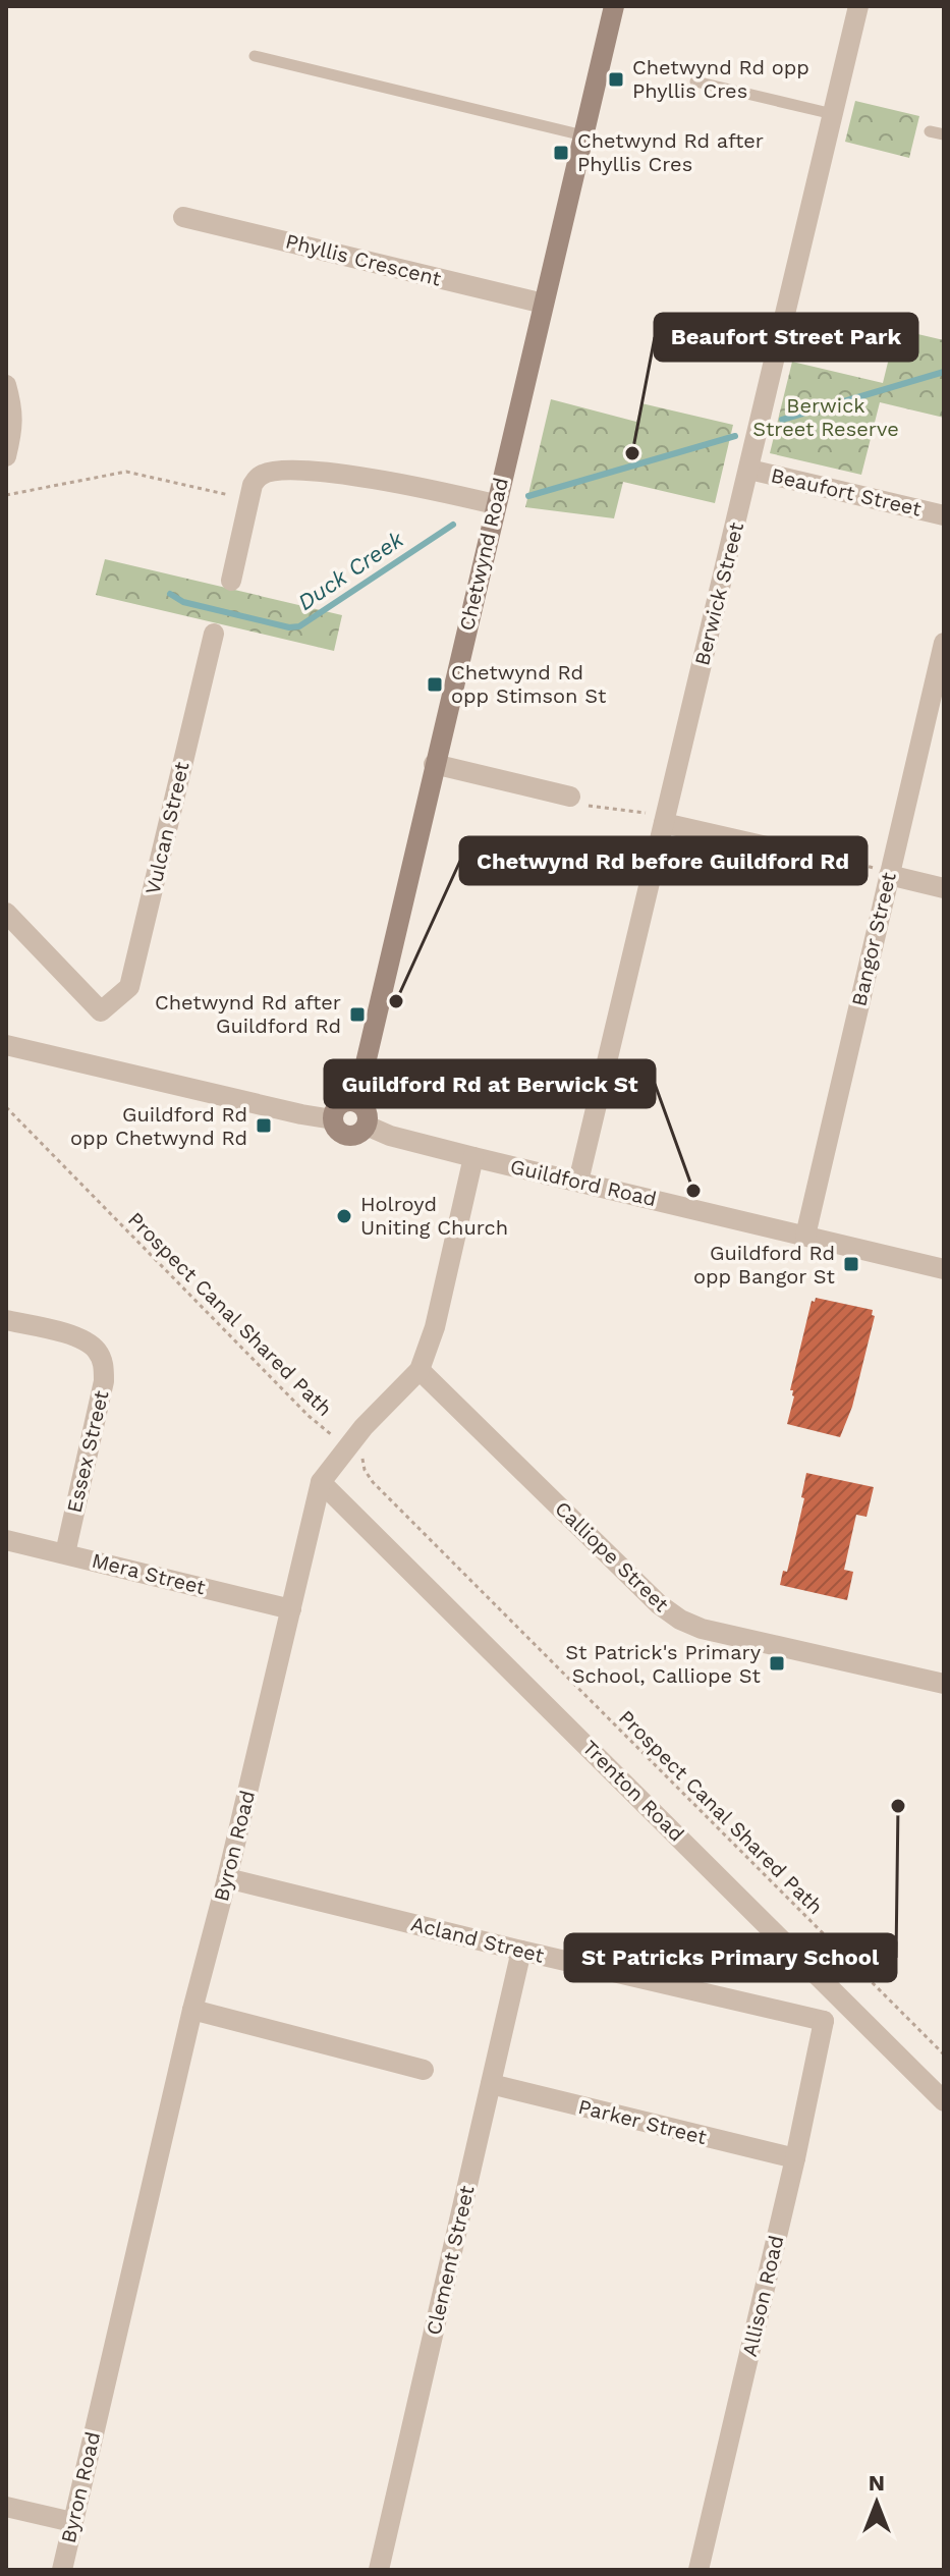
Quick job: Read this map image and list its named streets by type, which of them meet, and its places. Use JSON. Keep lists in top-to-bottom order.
{
  "streets": {
    "street": [
      "Phyllis Crescent",
      "Beaufort Street",
      "Chetwynd Road",
      "Berwick Street",
      "Vulcan Street",
      "Bangor Street",
      "Guildford Road",
      "Essex Street",
      "Calliope Street",
      "Mera Street",
      "Trenton Road",
      "Byron Road",
      "Acland Street",
      "Parker Street",
      "Clement Street",
      "Allison Road"
    ],
    "path": ["Prospect Canal Shared Path"]
  },
  "crossings": [
    ["Phyllis Crescent", "Chetwynd Road"],
    ["Beaufort Street", "Berwick Street"],
    ["Chetwynd Road", "Guildford Road"],
    ["Berwick Street", "Guildford Road"],
    ["Bangor Street", "Guildford Road"],
    ["Guildford Road", "Byron Road"],
    ["Prospect Canal Shared Path", "Byron Road"],
    ["Essex Street", "Mera Street"],
    ["Calliope Street", "Byron Road"],
    ["Mera Street", "Byron Road"],
    ["Trenton Road", "Byron Road"],
    ["Byron Road", "Acland Street"],
    ["Acland Street", "Clement Street"],
    ["Acland Street", "Allison Road"],
    ["Parker Street", "Clement Street"],
    ["Parker Street", "Allison Road"]
  ],
  "water": ["Duck Creek"],
  "parks": ["Berwick Street Reserve"],
  "places": {
    "transit": [
      "Chetwynd Rd opp Phyllis Cres",
      "Chetwynd Rd after Phyllis Cres",
      "Chetwynd Rd opp Stimson St",
      "Chetwynd Rd after Guildford Rd",
      "Guildford Rd opp Chetwynd Rd",
      "Guildford Rd opp Bangor St",
      "St Patrick's Primary School, Calliope St"
    ],
    "other": [
      "Beaufort Street Park",
      "Chetwynd Rd before Guildford Rd",
      "Guildford Rd at Berwick St",
      "Holroyd Uniting Church",
      "St Patricks Primary School"
    ]
  },
  "north": "top"
}
